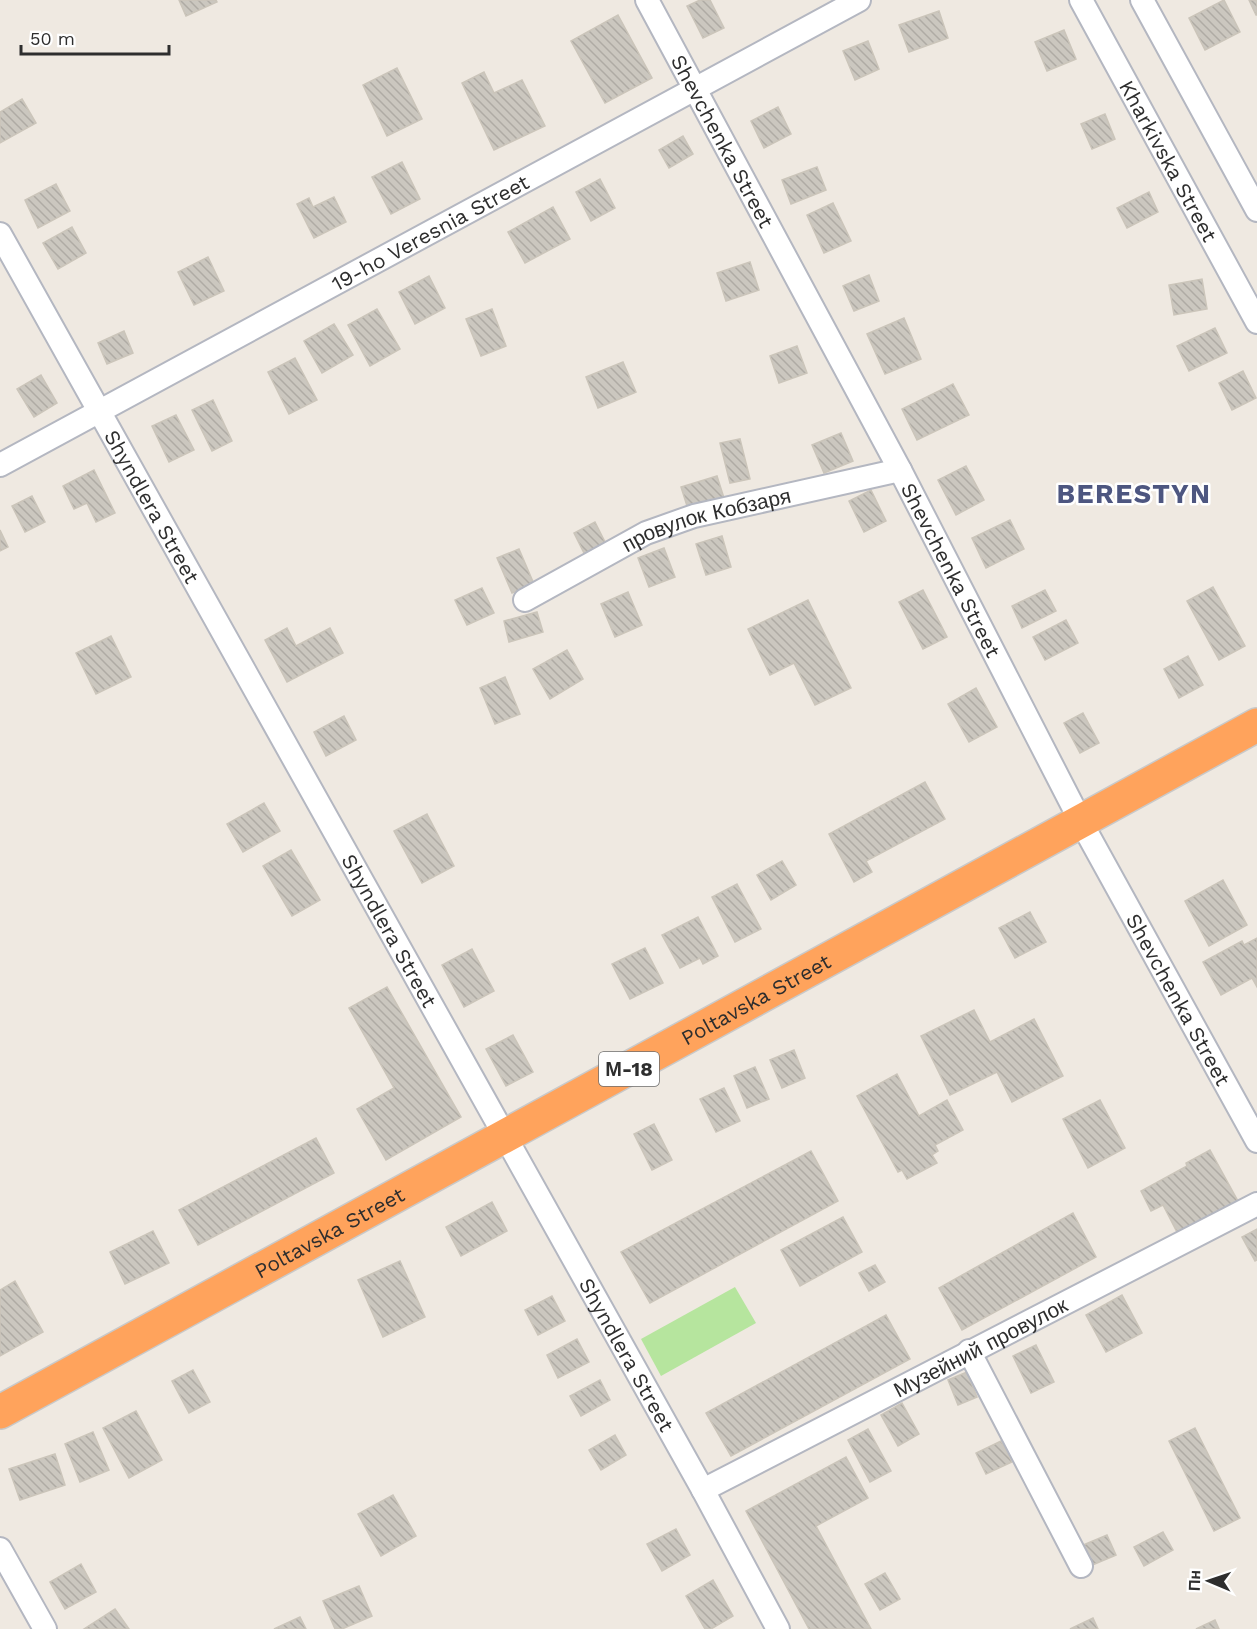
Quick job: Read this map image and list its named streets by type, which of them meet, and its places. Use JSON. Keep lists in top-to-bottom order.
{
  "streets": {
    "highway": ["Poltavska Street", "М-18"],
    "street": [
      "Shevchenka Street",
      "Kharkivska Street",
      "19-ho Veresnia Street",
      "Shyndlera Street",
      "провулок Кобзаря",
      "Музейний провулок"
    ]
  },
  "crossings": [
    ["Shevchenka Street", "19-ho Veresnia Street"],
    ["Shevchenka Street", "провулок Кобзаря"],
    ["Shevchenka Street", "Poltavska Street"],
    ["19-ho Veresnia Street", "Shyndlera Street"],
    ["Shyndlera Street", "Poltavska Street"],
    ["Shyndlera Street", "Музейний провулок"]
  ],
  "districts": ["BERESTYN"],
  "scale_bar": "50 m",
  "north": "left"
}
